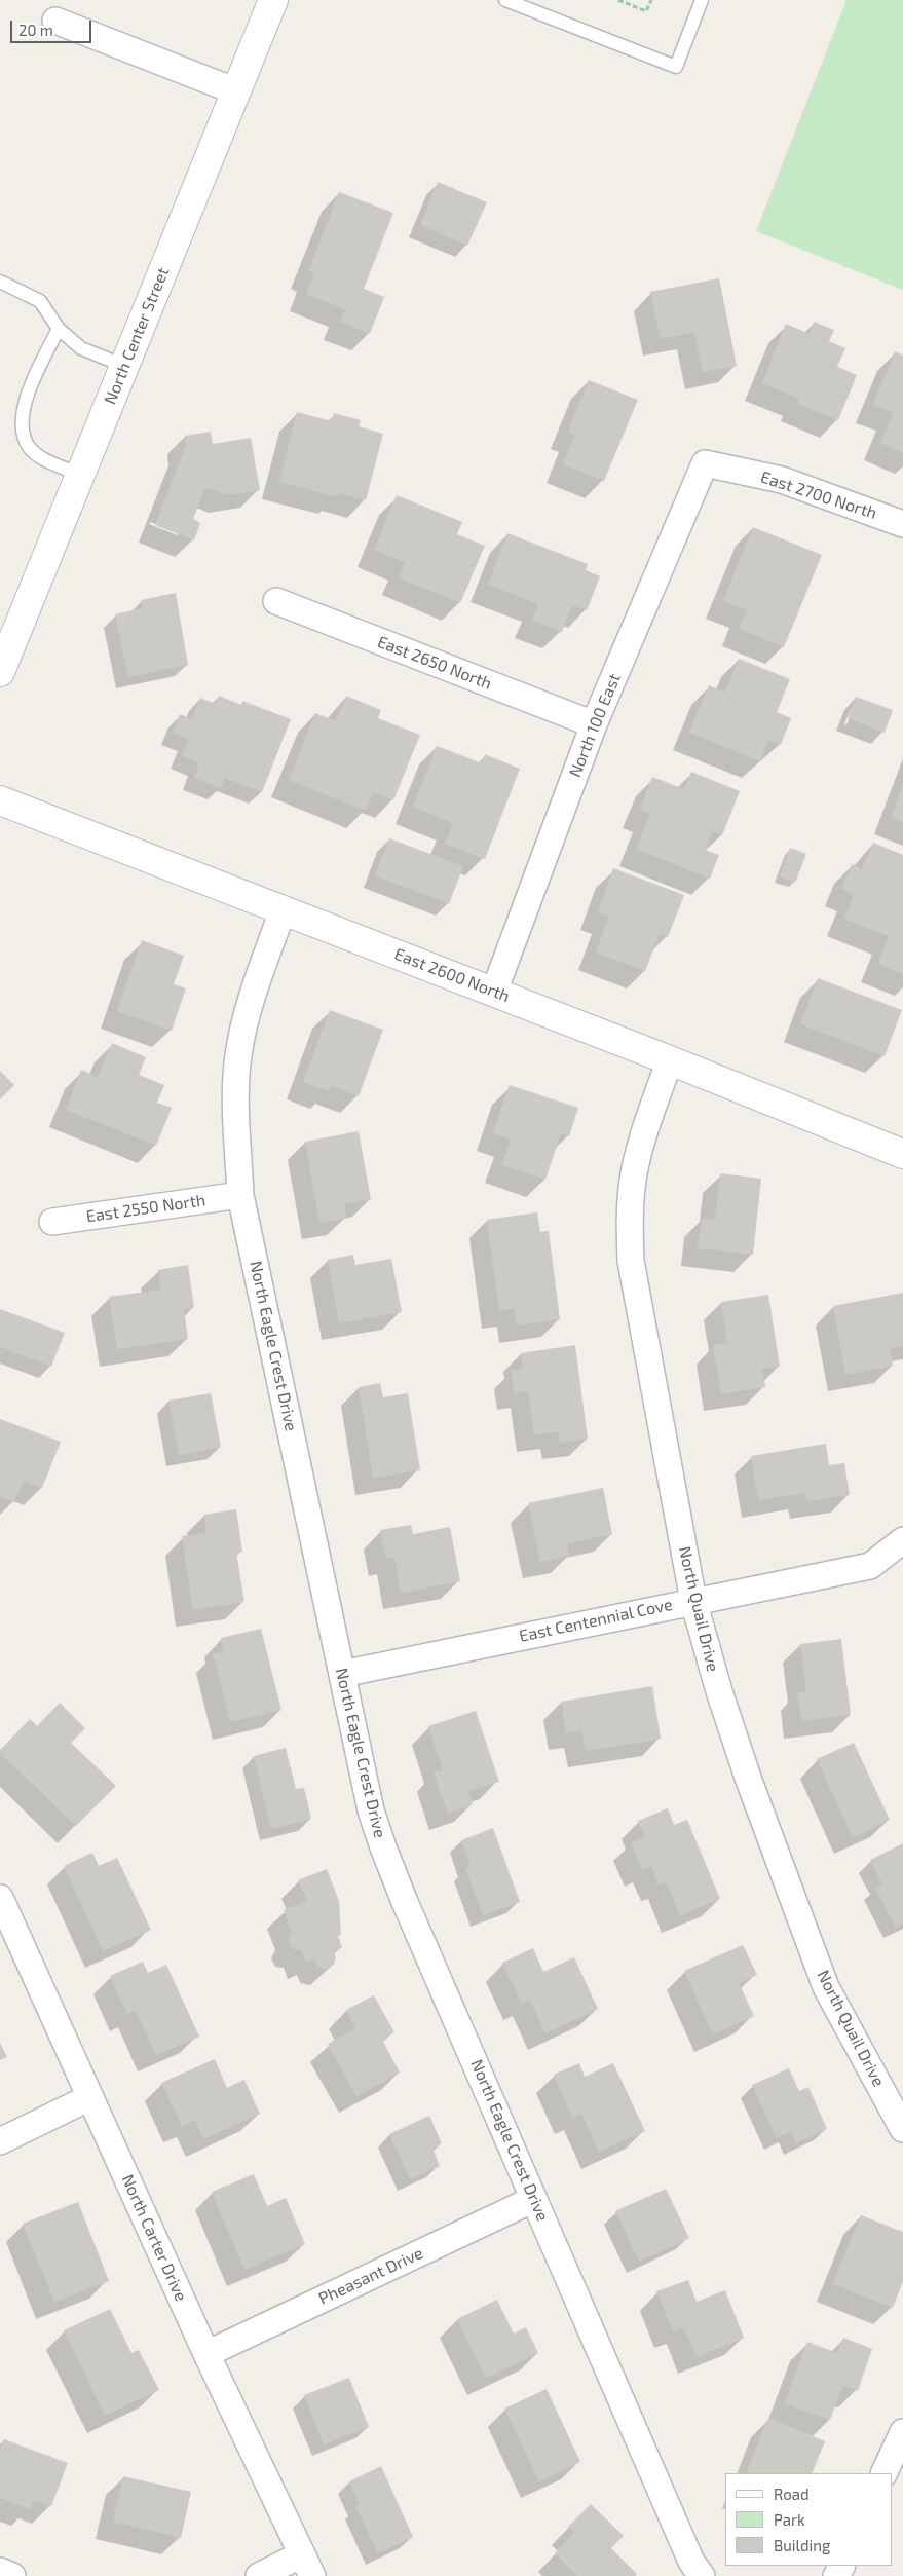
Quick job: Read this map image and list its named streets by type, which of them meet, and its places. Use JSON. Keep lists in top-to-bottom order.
{
  "streets": {
    "street": [
      "North Center Street",
      "East 2700 North",
      "East 2650 North",
      "North 100 East",
      "East 2600 North",
      "East 2550 North",
      "North Eagle Crest Drive",
      "North Quail Drive",
      "East Centennial Cove",
      "North Carter Drive",
      "Pheasant Drive"
    ]
  },
  "crossings": [
    ["East 2700 North", "North 100 East"],
    ["East 2650 North", "North 100 East"],
    ["North 100 East", "East 2600 North"],
    ["East 2600 North", "North Eagle Crest Drive"],
    ["East 2600 North", "North Quail Drive"],
    ["East 2550 North", "North Eagle Crest Drive"],
    ["North Eagle Crest Drive", "East Centennial Cove"],
    ["North Eagle Crest Drive", "Pheasant Drive"],
    ["North Quail Drive", "East Centennial Cove"],
    ["North Carter Drive", "Pheasant Drive"]
  ],
  "legend": ["Road", "Park", "Building"],
  "scale_bar": "20 m"
}
